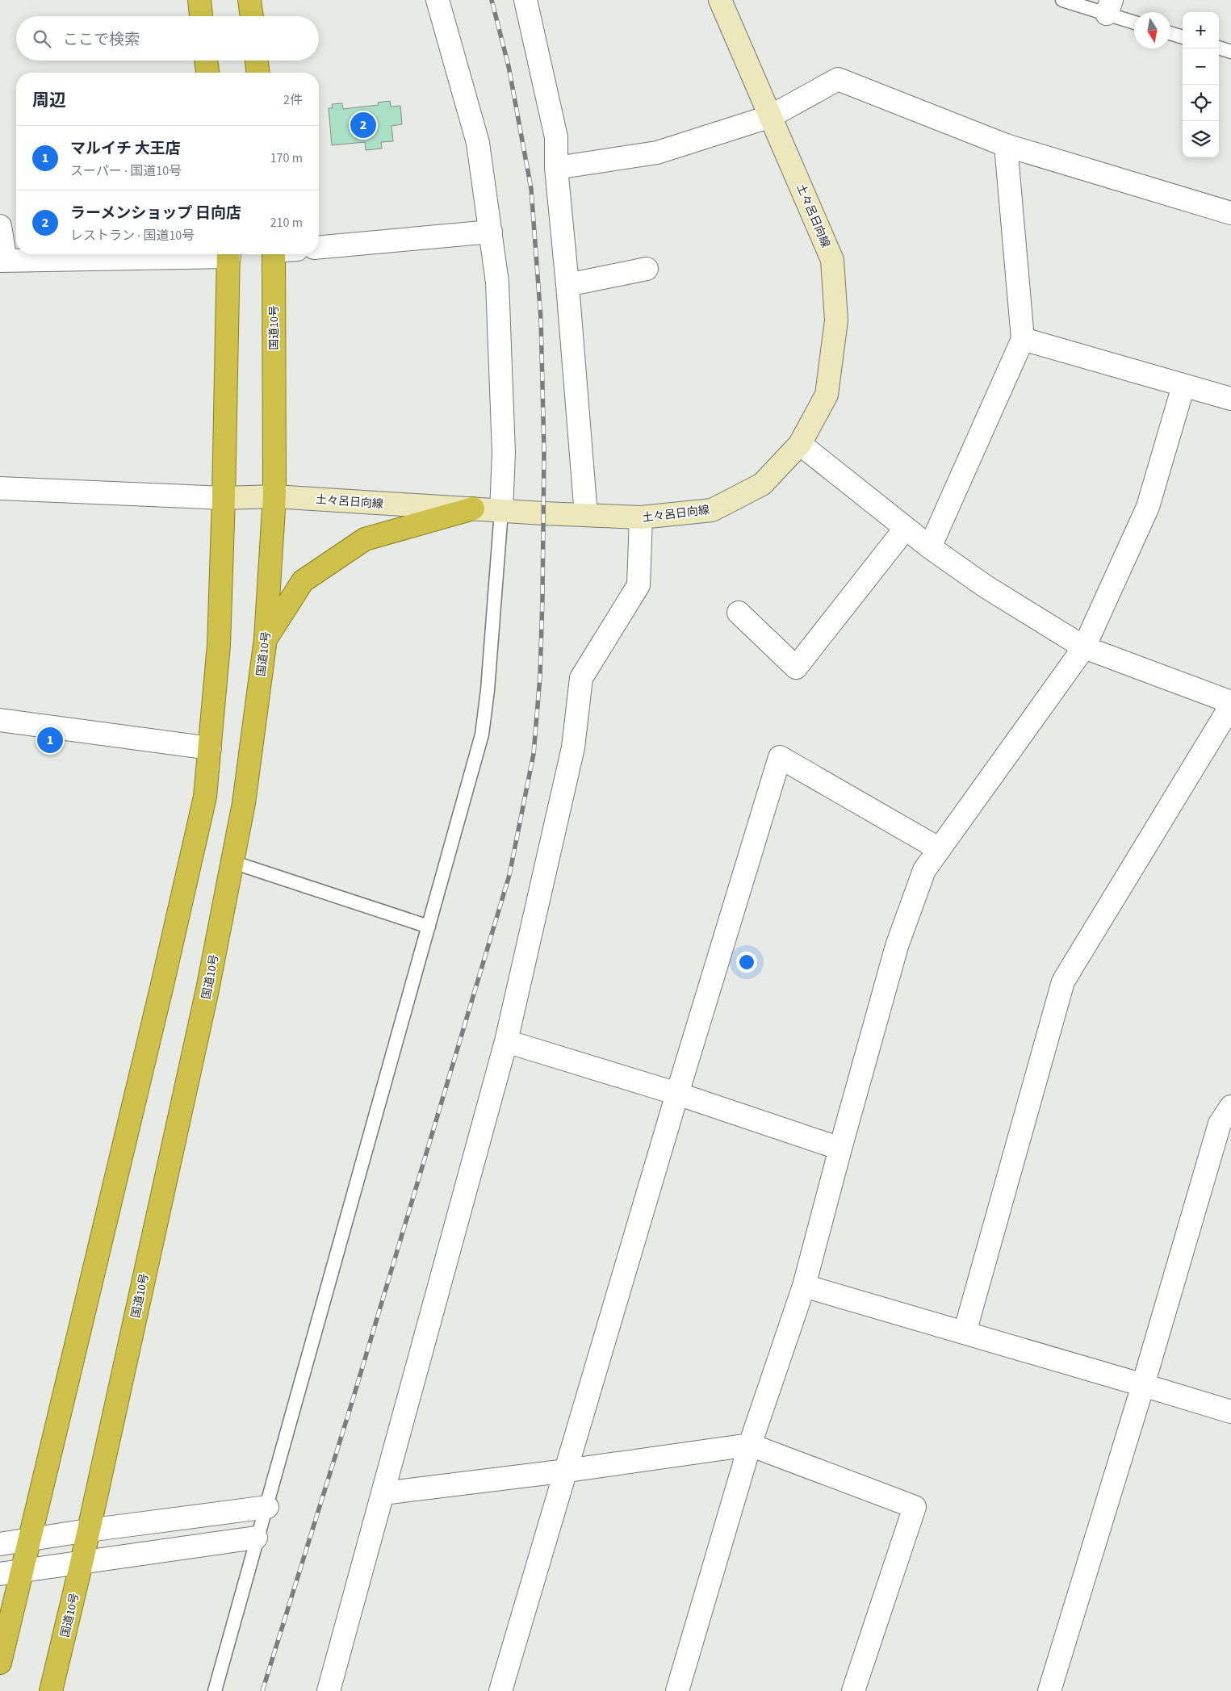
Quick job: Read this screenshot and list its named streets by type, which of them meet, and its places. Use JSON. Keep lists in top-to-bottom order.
{
  "streets": {
    "highway": ["国道10号"],
    "main road": ["土々呂日向線"]
  },
  "crossings": [
    ["土々呂日向線", "国道10号"]
  ],
  "north": "bottom",
  "page": {
    "map_buttons": ["+", "−"],
    "search": "ここで検索",
    "heading": ["周辺", "2件"],
    "pins": ["2", "1"],
    "list": [
      {
        "mark": "1",
        "name": "マルイチ 大王店",
        "note": "スーパー · 国道10号",
        "value": "170 m"
      },
      {
        "mark": "2",
        "name": "ラーメンショップ 日向店",
        "note": "レストラン · 国道10号",
        "value": "210 m"
      }
    ]
  }
}
